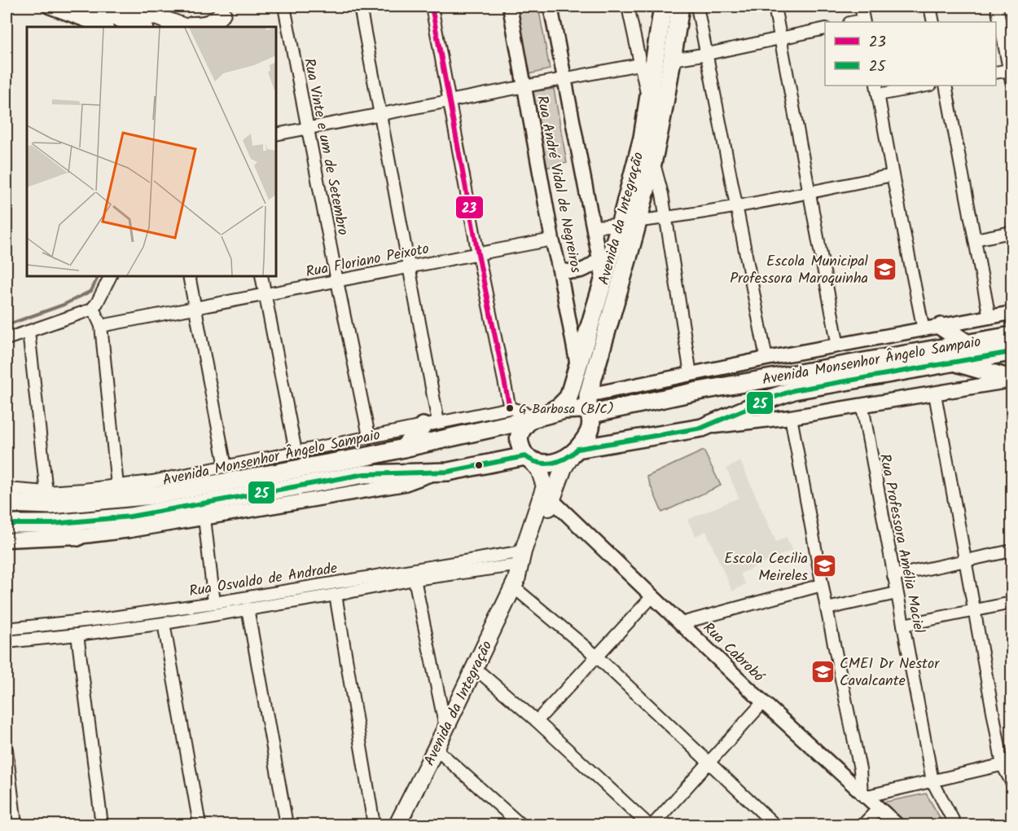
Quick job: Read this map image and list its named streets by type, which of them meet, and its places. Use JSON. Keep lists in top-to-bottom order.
{
  "streets": {
    "main road": ["Avenida da Integração", "Avenida Monsenhor Ângelo Sampaio"],
    "street": [
      "Rua Vinte e um de Setembro",
      "Rua André Vidal de Negreiros",
      "Rua Floriano Peixoto",
      "Rua Professora Amélia Maciel",
      "Rua Osvaldo de Andrade",
      "Rua Cabrobó"
    ]
  },
  "crossings": [
    ["Rua Vinte e um de Setembro", "Rua Floriano Peixoto"],
    ["Rua Vinte e um de Setembro", "Avenida Monsenhor Ângelo Sampaio"],
    ["Rua André Vidal de Negreiros", "Avenida da Integração"],
    ["Rua André Vidal de Negreiros", "Rua Floriano Peixoto"],
    ["Avenida da Integração", "Avenida Monsenhor Ângelo Sampaio"],
    ["Avenida da Integração", "Rua Osvaldo de Andrade"],
    ["Avenida Monsenhor Ângelo Sampaio", "Rua Professora Amélia Maciel"]
  ],
  "places": {
    "school or university": ["Escola Municipal Professora Maroquinha", "Escola Cecilia Meireles", "CMEI Dr Nestor Cavalcante"],
    "other": ["G Barbosa (B/C)"]
  },
  "lines": ["transit line 23", "transit line 25"],
  "legend": ["23", "25"]
}
